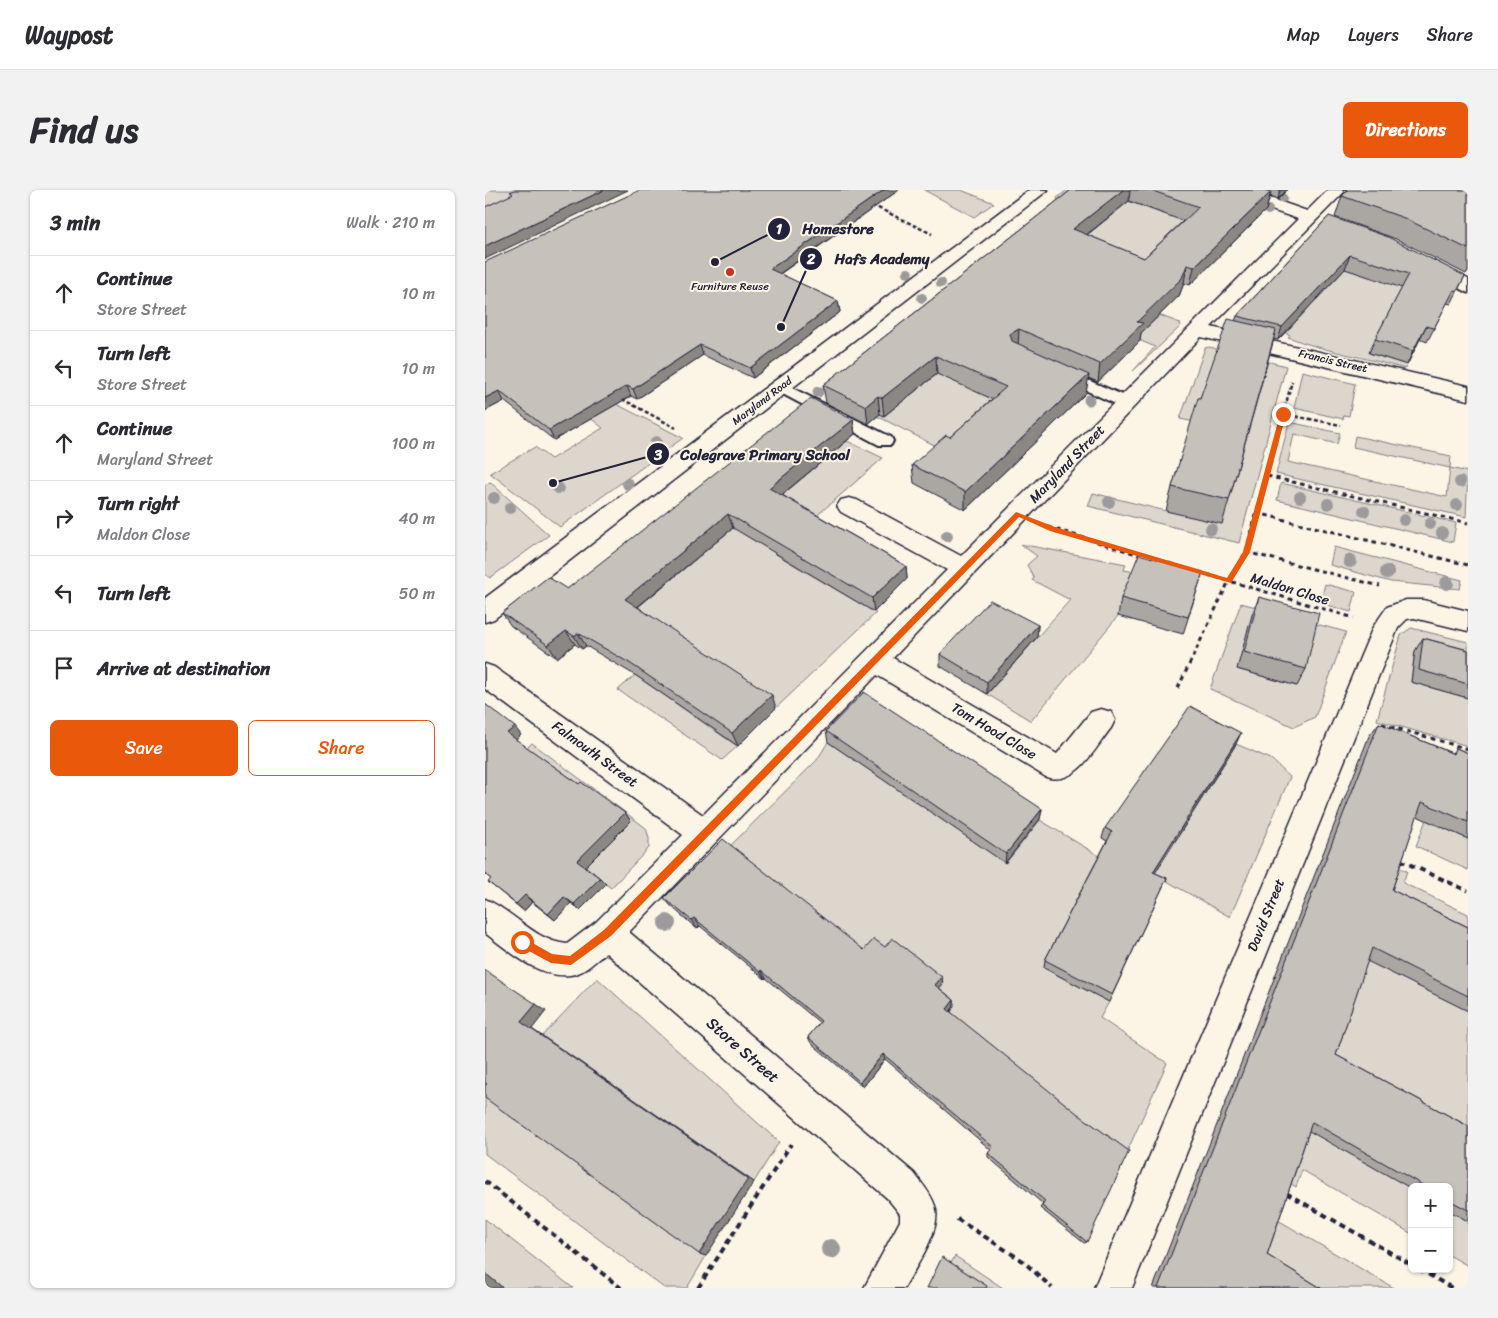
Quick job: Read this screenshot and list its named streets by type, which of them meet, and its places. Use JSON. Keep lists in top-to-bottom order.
{
  "streets": {
    "street": [
      "Francis Street",
      "Maryland Road",
      "Maryland Street",
      "Tom Hood Close",
      "Falmouth Street",
      "David Street",
      "Store Street"
    ],
    "path": ["Maldon Close"]
  },
  "crossings": [
    ["Francis Street", "Maryland Street"],
    ["Maryland Street", "Tom Hood Close"],
    ["Maryland Street", "Falmouth Street"],
    ["Maryland Street", "Store Street"],
    ["Maldon Close", "David Street"]
  ],
  "places": [
    "Homestore",
    "Furniture Reuse",
    "Hafs Academy",
    "Colegrave Primary School"
  ],
  "page": {
    "header": "Waypost",
    "nav": ["Map", "Layers", "Share"],
    "title": "Find us",
    "buttons": [
      "Directions",
      ["Save", "Share"]
    ],
    "heading": ["3 min", "Walk · 210 m"],
    "list": [
      ["Continue", "Store Street", "10 m"],
      ["Turn left", "Store Street", "10 m"],
      ["Continue", "Maryland Street", "100 m"],
      ["Turn right", "Maldon Close", "40 m"],
      ["Turn left", "50 m"],
      "Arrive at destination"
    ],
    "map_buttons": ["+", "−"]
  }
}
